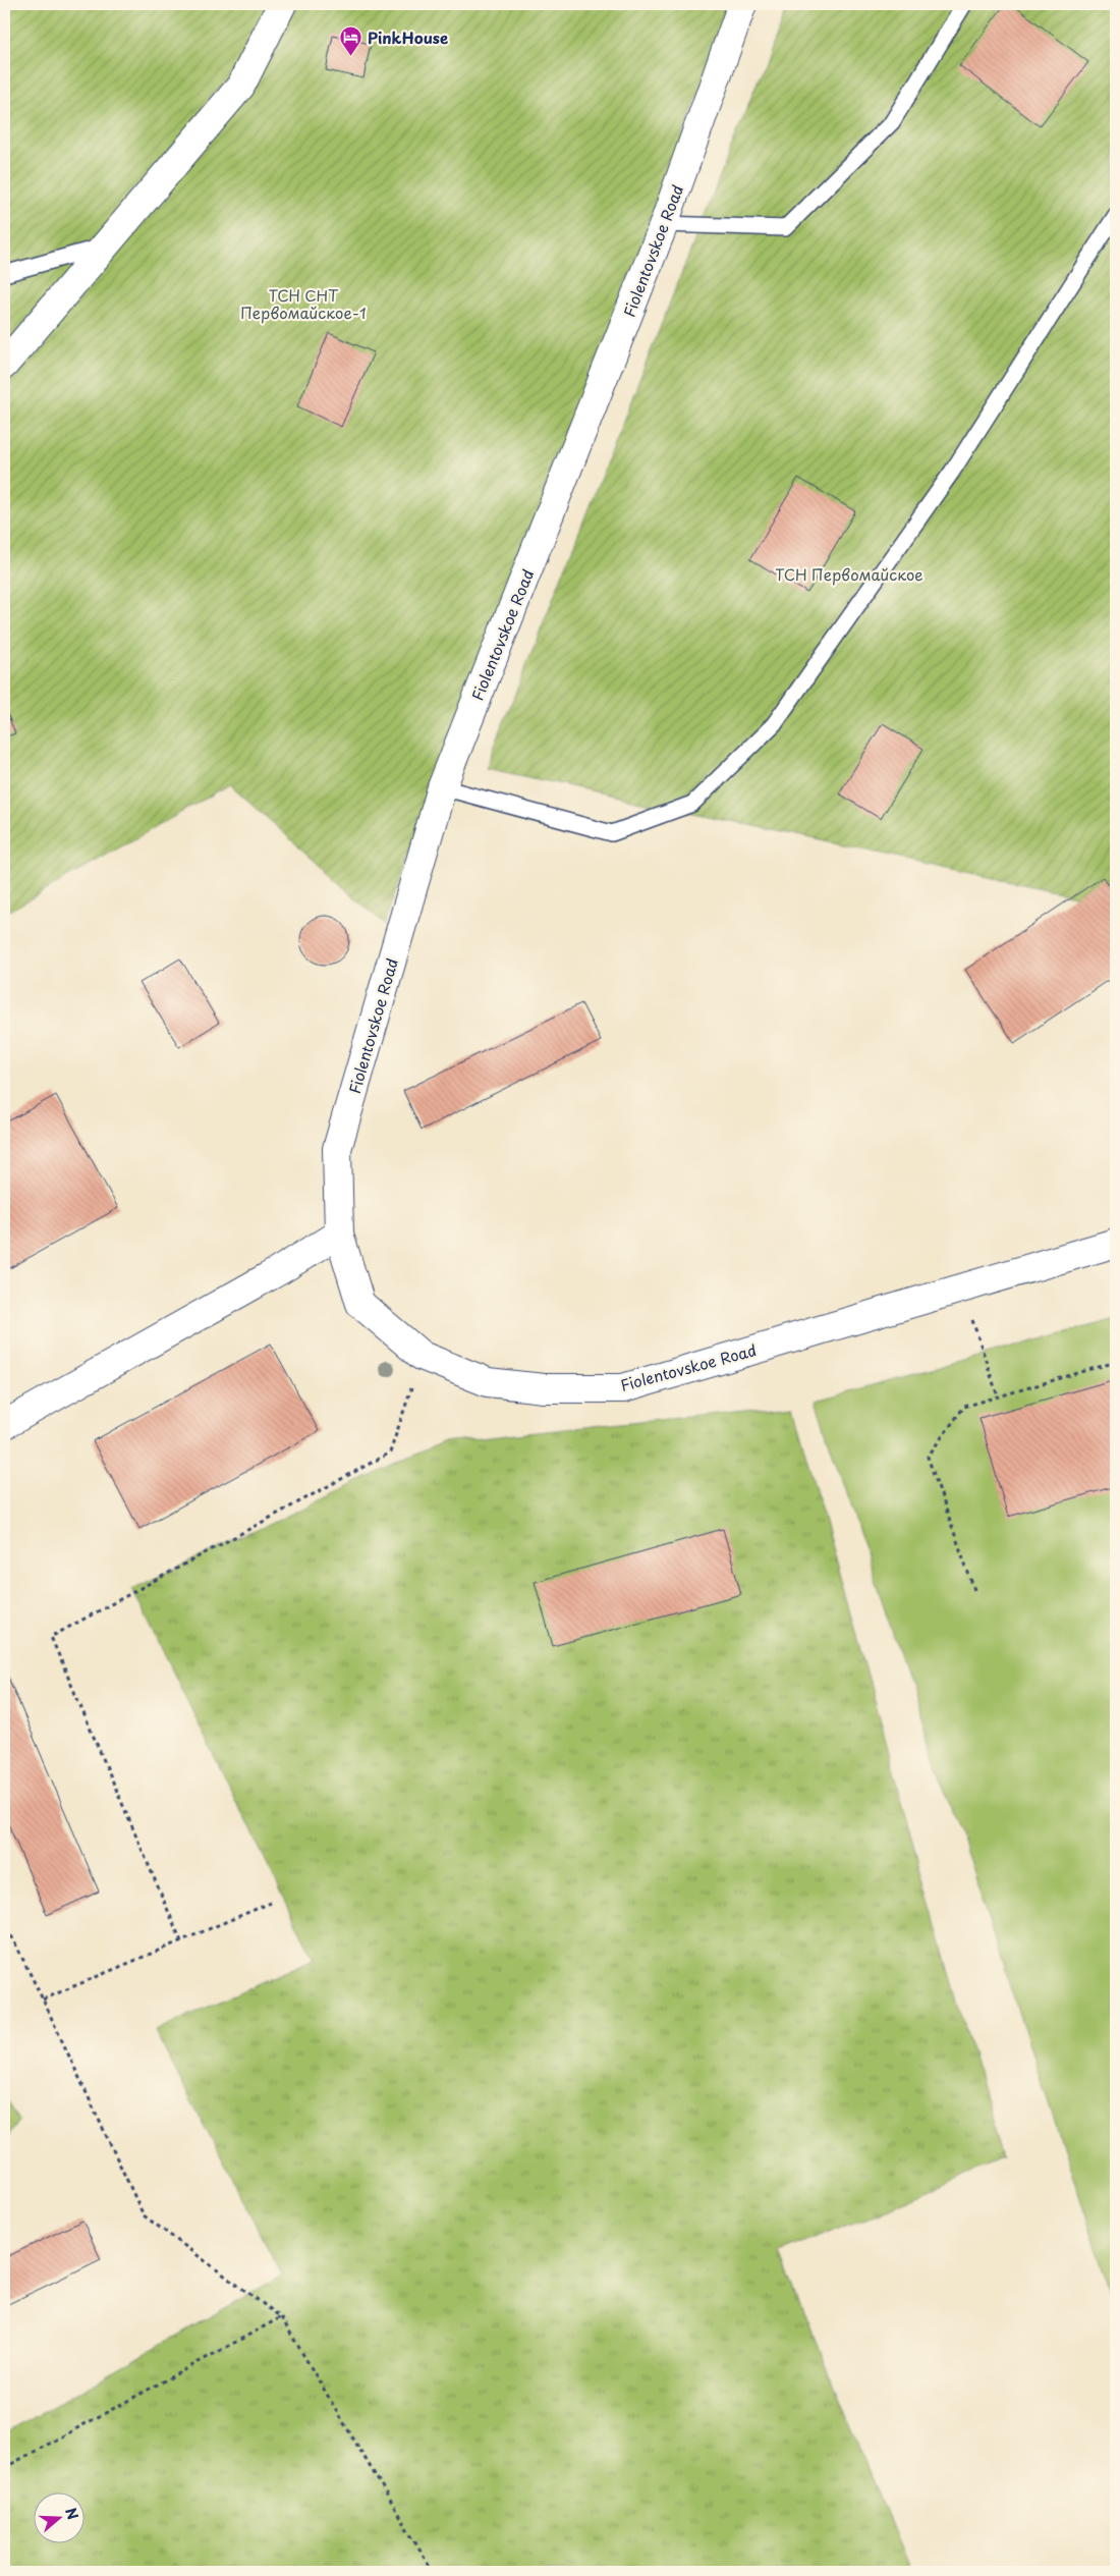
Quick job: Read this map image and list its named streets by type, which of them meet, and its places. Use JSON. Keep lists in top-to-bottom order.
{
  "streets": {
    "street": ["Fiolentovskoe Road"]
  },
  "parks": ["ТСН СНТ Первомайское-1", "ТСН Первомайское"],
  "places": {
    "hotel": ["PinkHouse"]
  },
  "north": "right"
}
